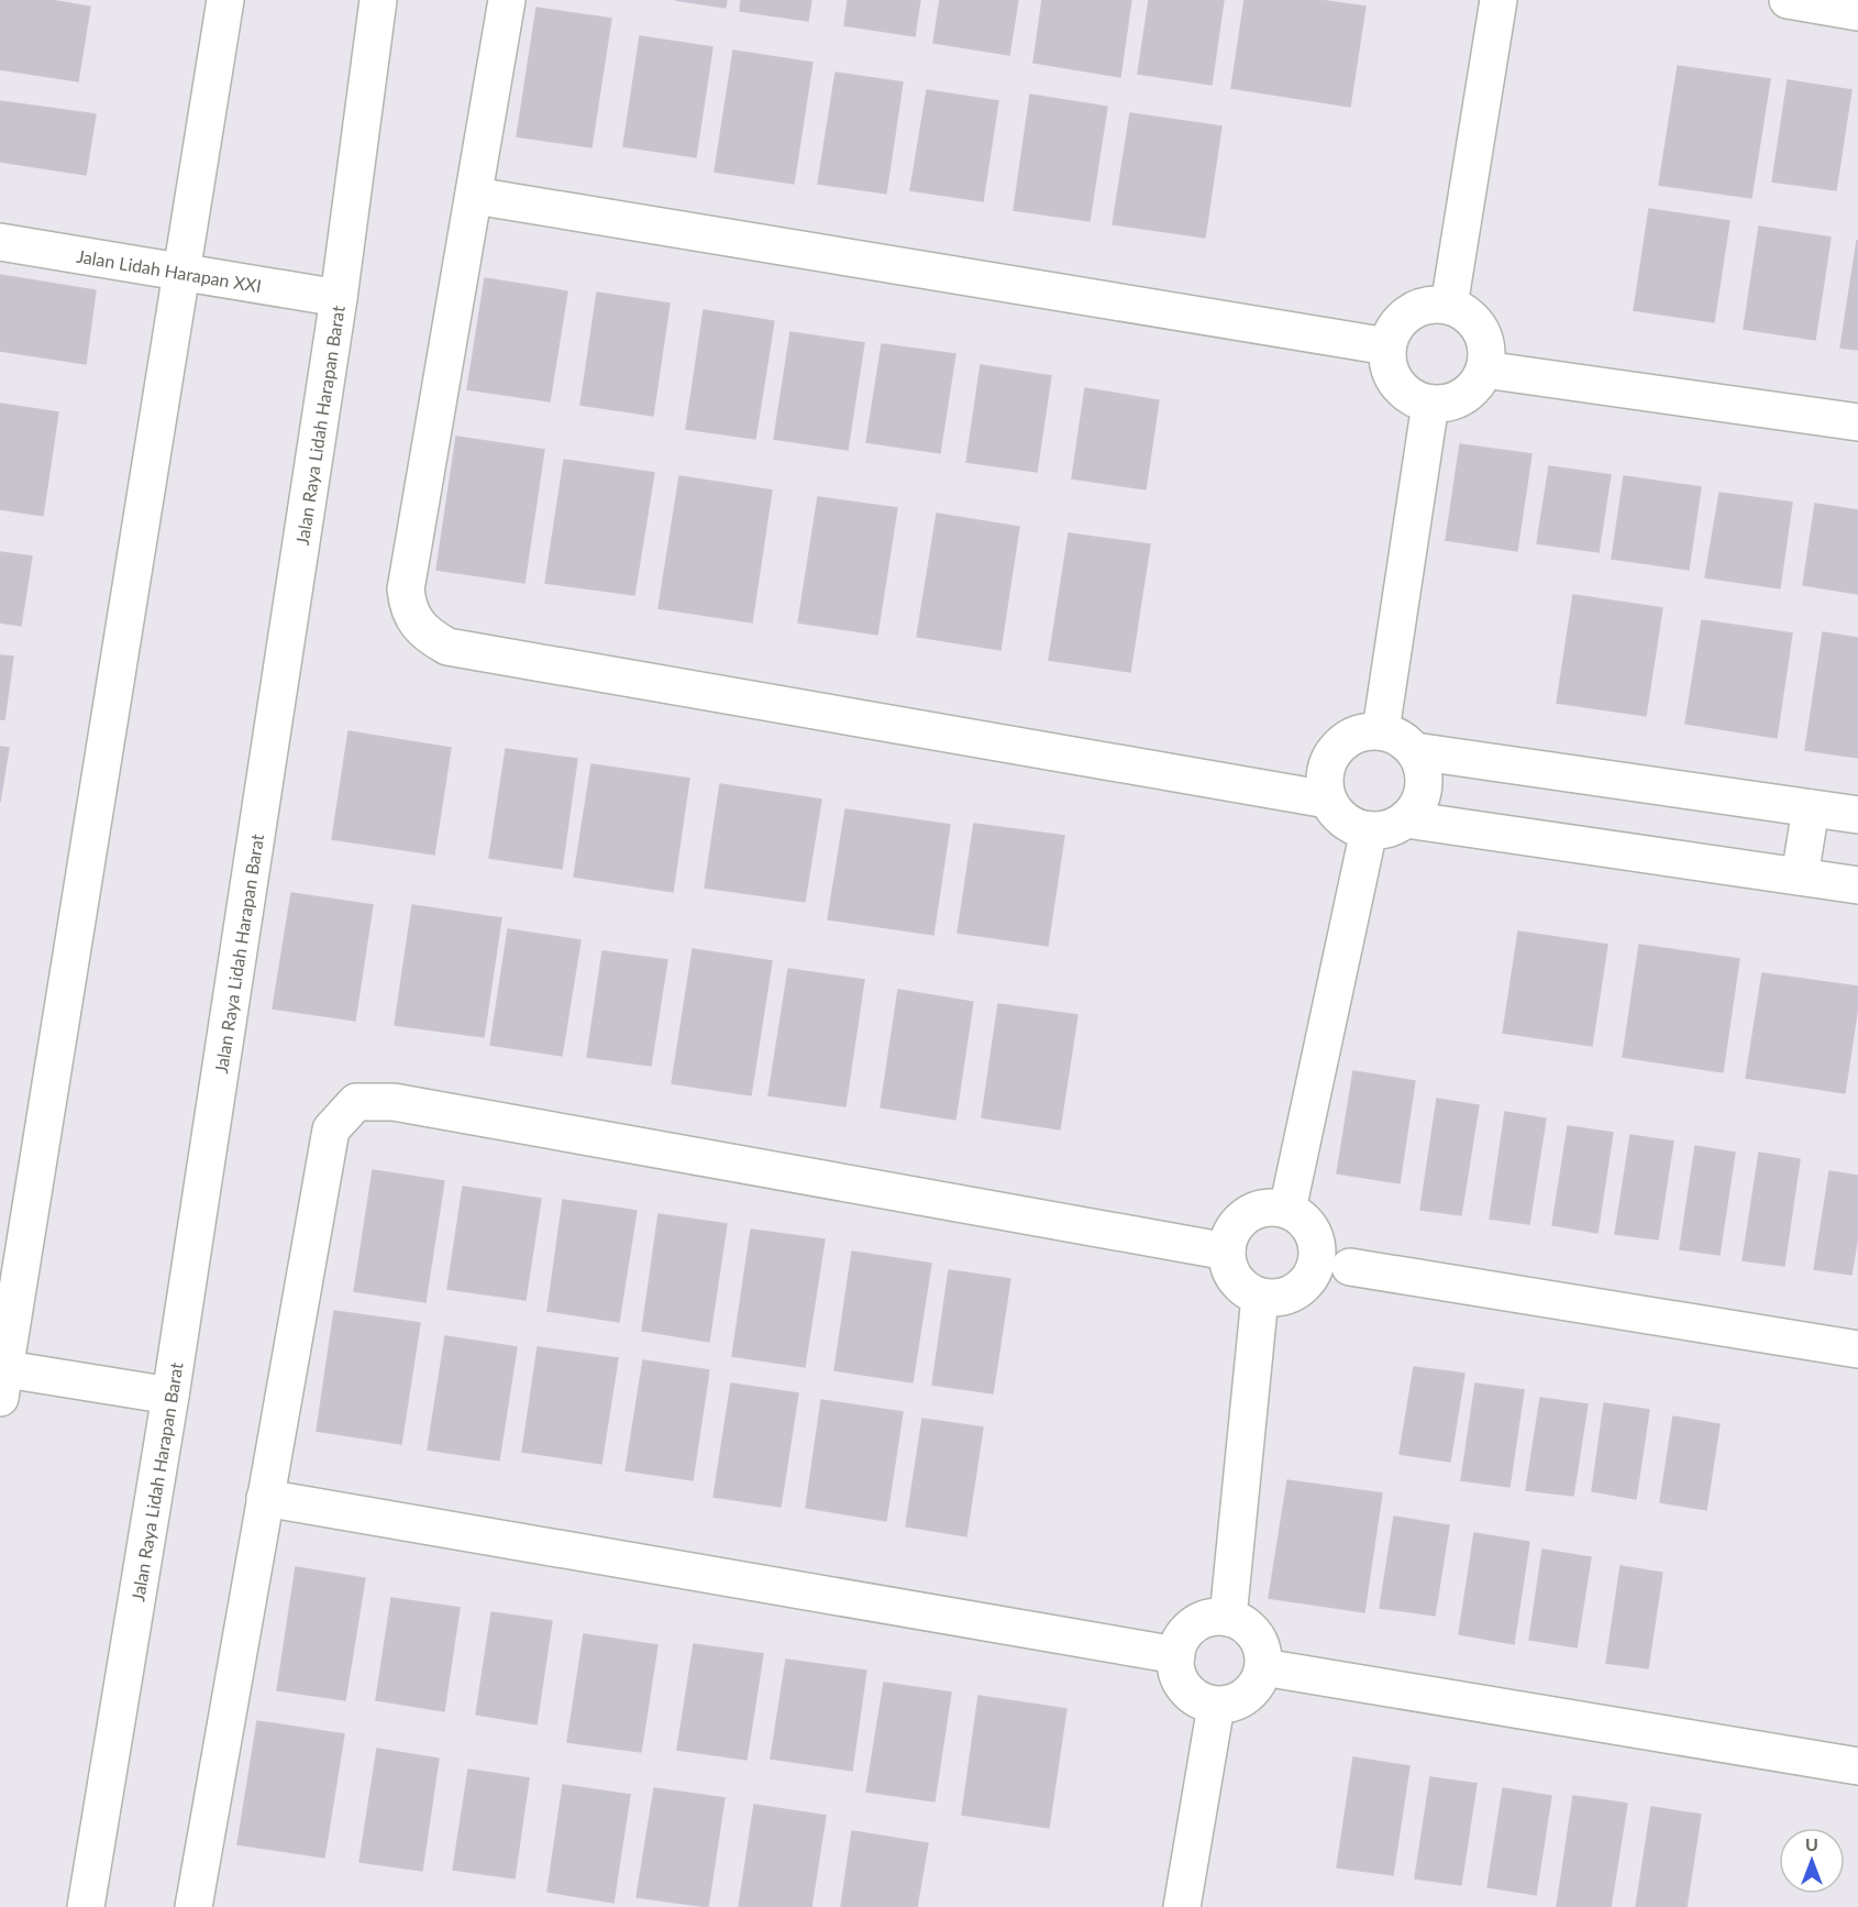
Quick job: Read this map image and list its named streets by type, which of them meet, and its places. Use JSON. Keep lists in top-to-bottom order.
{
  "streets": {
    "street": ["Jalan Lidah Harapan XXI", "Jalan Raya Lidah Harapan Barat"]
  },
  "crossings": [
    ["Jalan Lidah Harapan XXI", "Jalan Raya Lidah Harapan Barat"]
  ],
  "north": "top"
}
